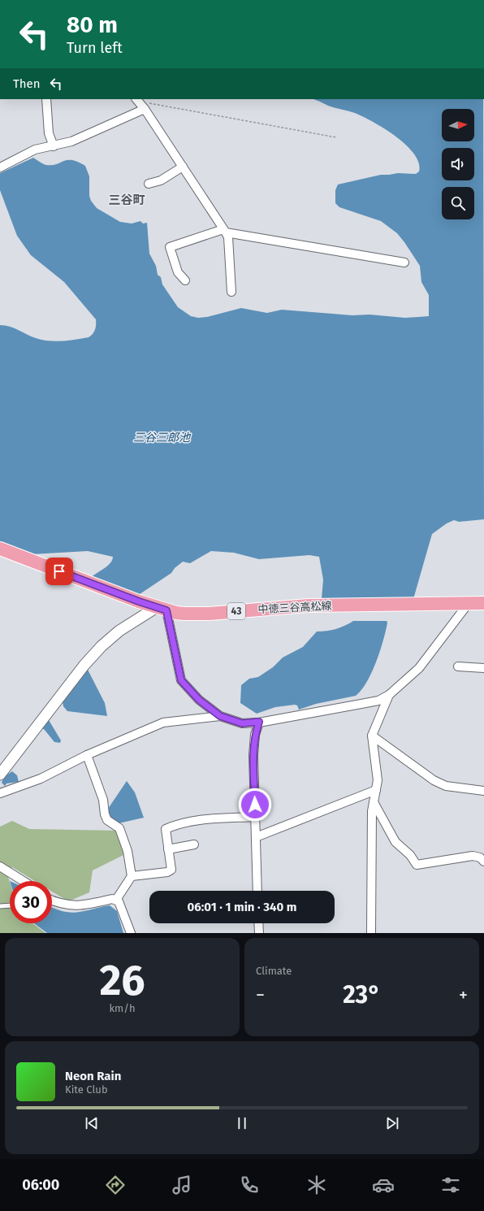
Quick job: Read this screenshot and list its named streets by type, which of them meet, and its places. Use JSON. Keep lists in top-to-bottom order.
{
  "streets": {
    "main road": ["中徳三谷高松線", "43"]
  },
  "districts": ["三谷町"],
  "water": ["三谷三郎池"],
  "north": "right",
  "page": {
    "turn": ["80 m", "Turn left"],
    "then": "Then",
    "limit": "30",
    "trip": "06:01 · 1 min · 340 m",
    "tile": [
      ["26", "km/h"],
      "Climate"
    ],
    "heat": ["−", "23°", "+"],
    "song": ["Neon Rain", "Kite Club"],
    "tabs": "06:00"
  }
}
